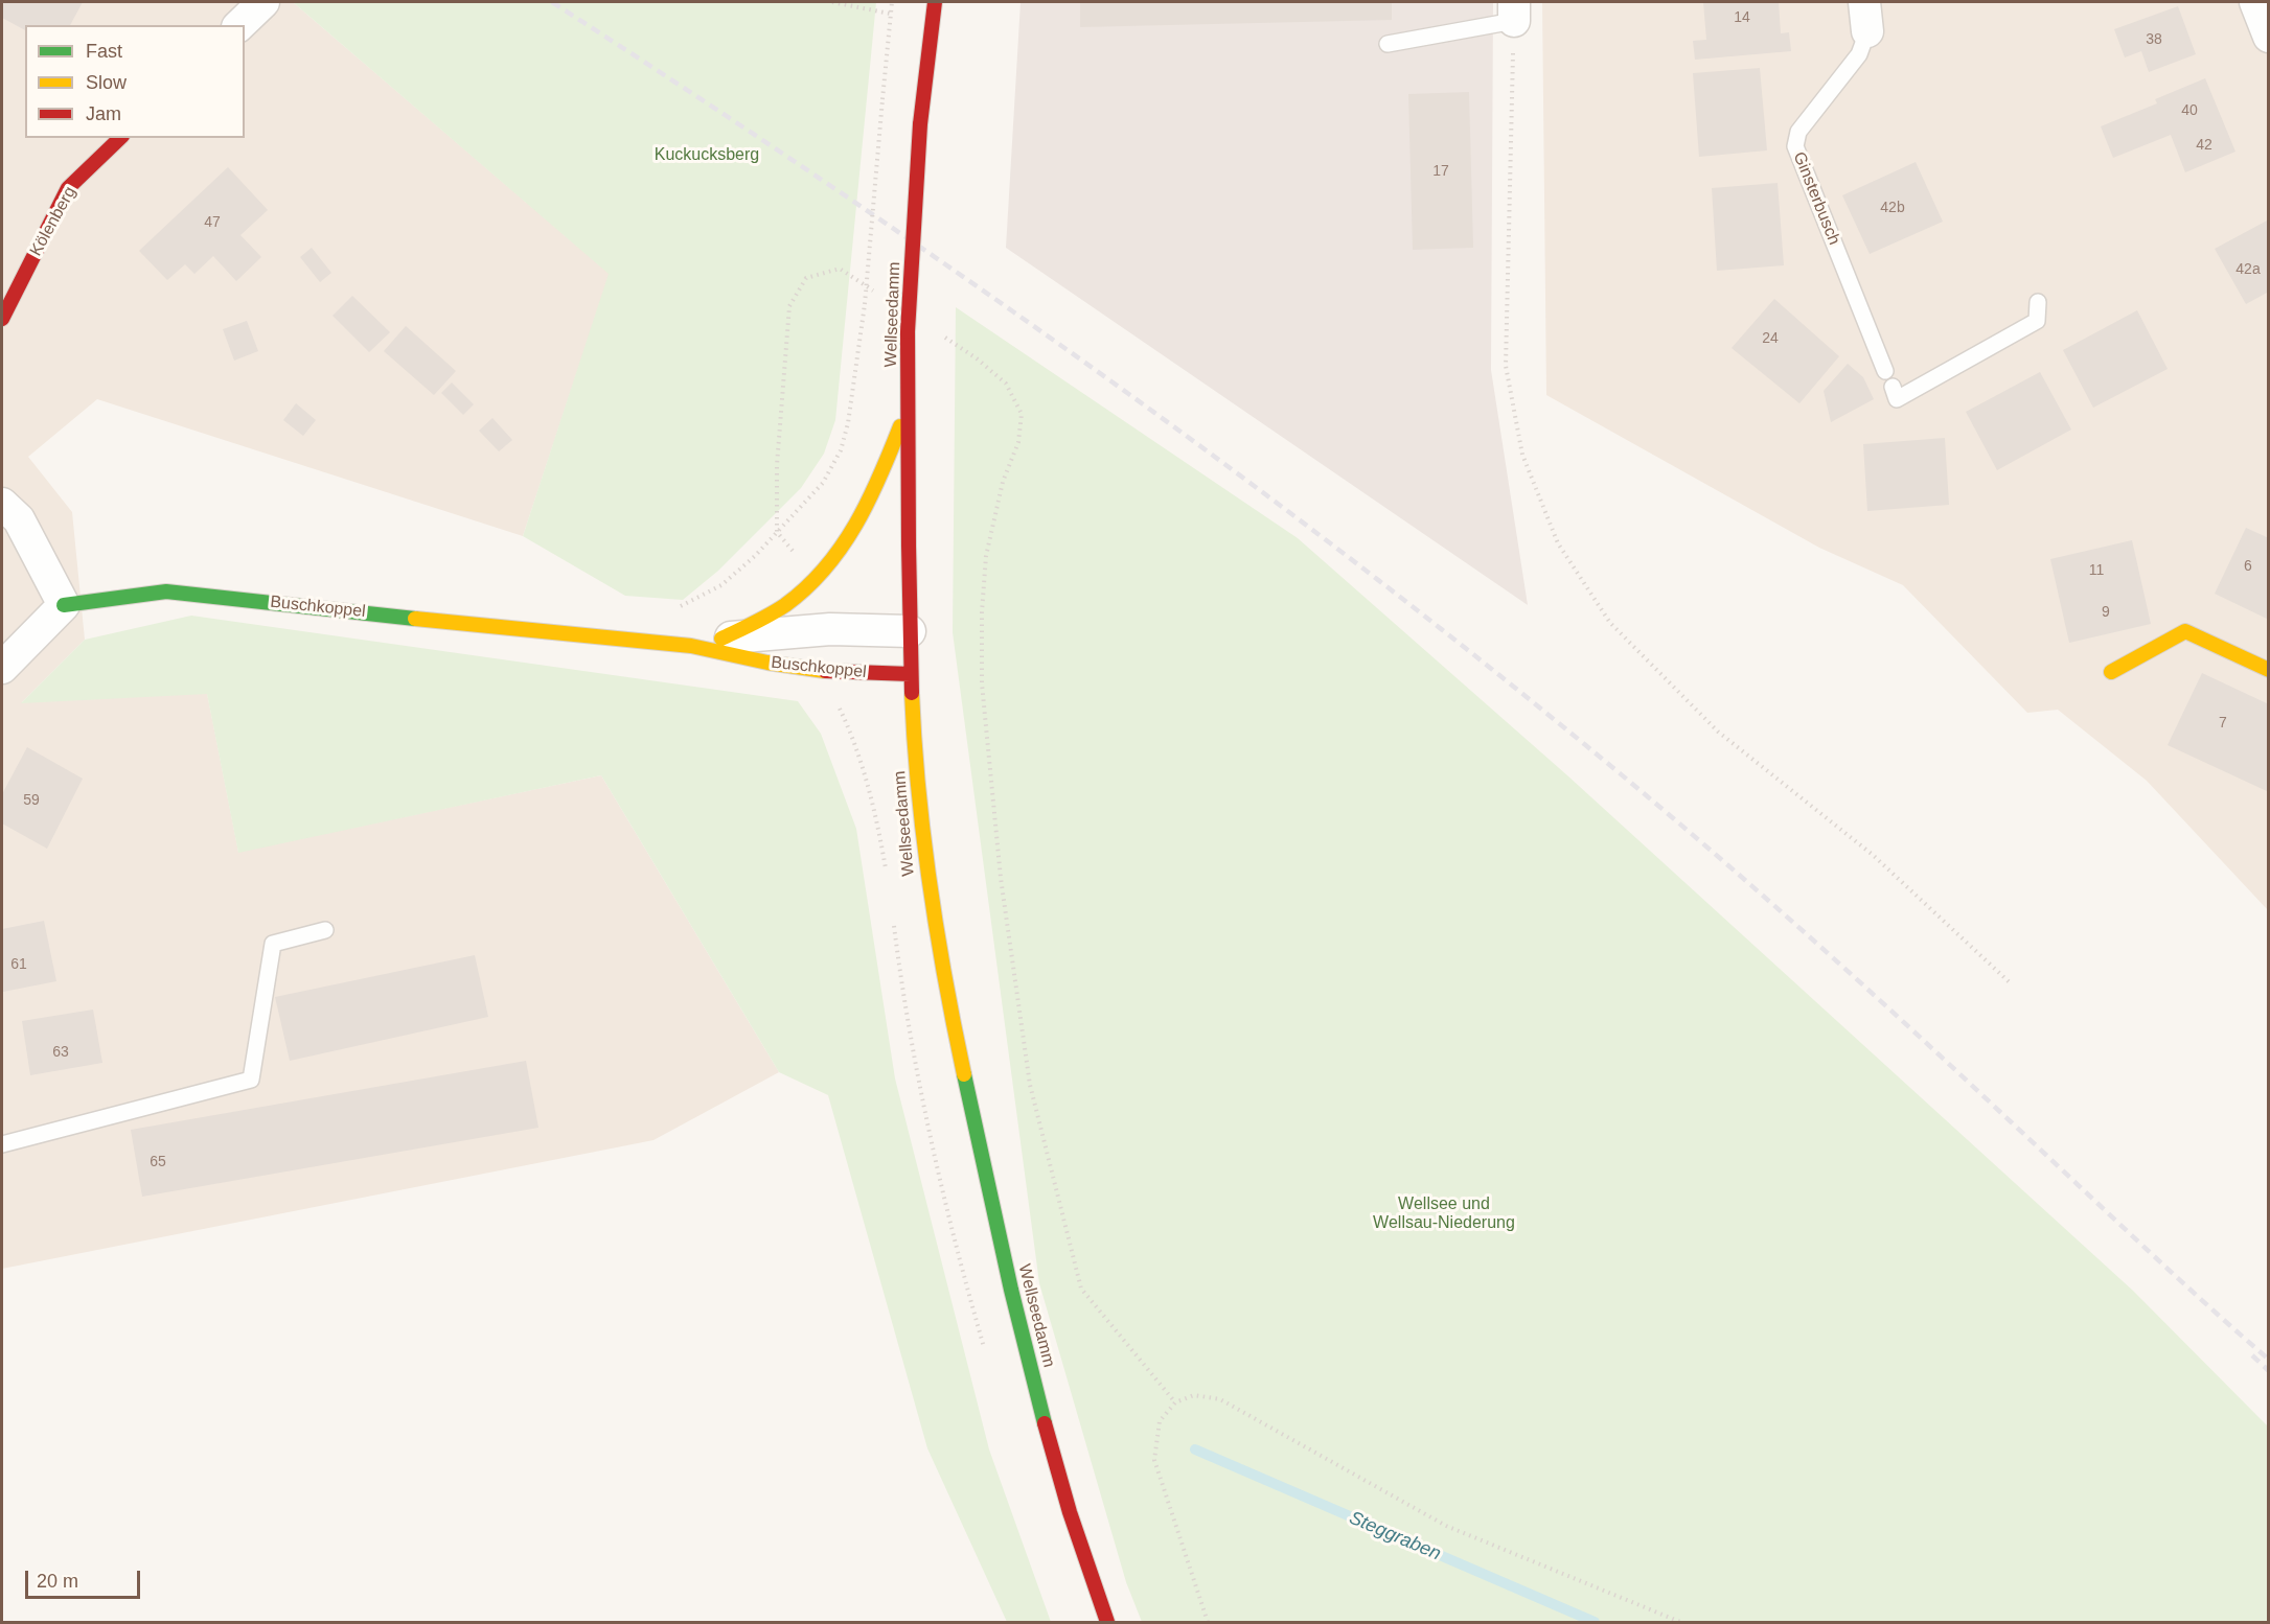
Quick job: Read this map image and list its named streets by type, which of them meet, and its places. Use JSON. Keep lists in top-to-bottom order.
{
  "streets": {
    "main road": ["Kölenberg", "Wellseedamm", "Buschkoppel"],
    "lane": ["Ginsterbusch"]
  },
  "crossings": [
    ["Wellseedamm", "Buschkoppel"]
  ],
  "water": ["Steggraben"],
  "parks": ["Kuckucksberg", "Wellsee und Wellsau-Niederung"],
  "house_numbers": [
    "14",
    "38",
    "40",
    "42",
    "17",
    "42b",
    "47",
    "42a",
    "24",
    "6",
    "11",
    "9",
    "7",
    "59",
    "61",
    "63",
    "65"
  ],
  "legend": ["Fast", "Slow", "Jam"],
  "scale_bar": "20 m"
}
